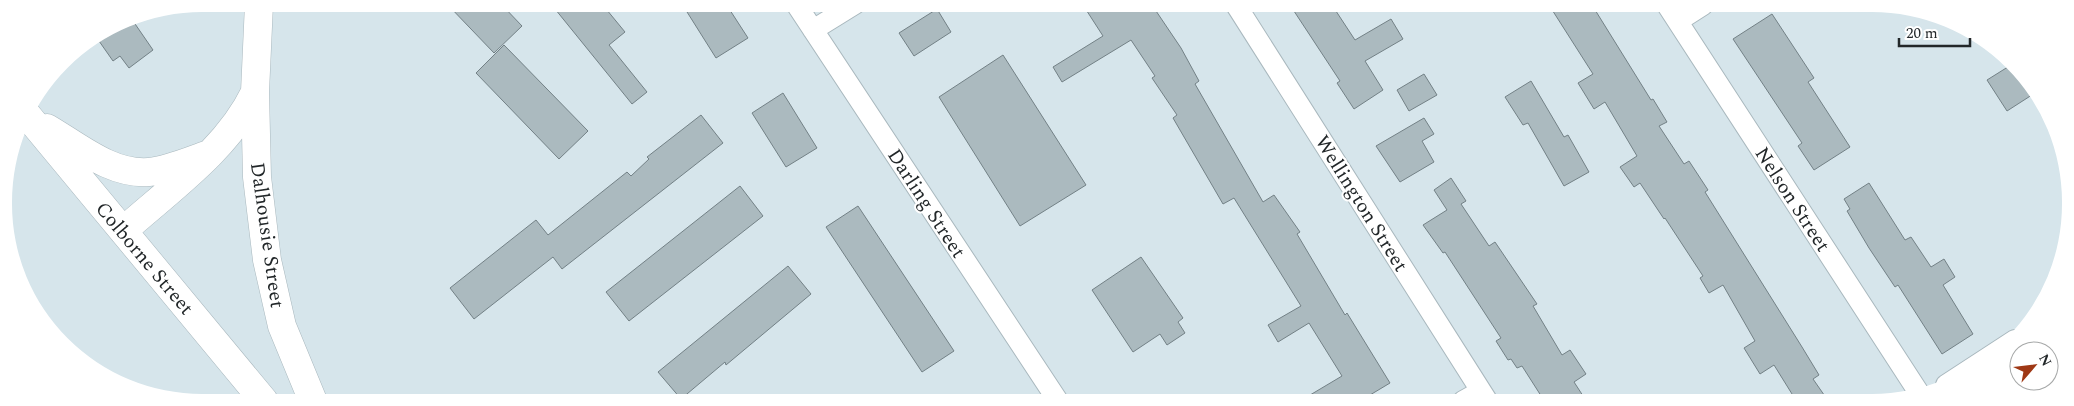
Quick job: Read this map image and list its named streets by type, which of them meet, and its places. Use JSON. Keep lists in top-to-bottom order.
{
  "streets": {
    "main road": ["Dalhousie Street", "Colborne Street"],
    "street": ["Nelson Street", "Darling Street", "Wellington Street"]
  },
  "crossings": [
    ["Dalhousie Street", "Colborne Street"]
  ],
  "scale_bar": "20 m",
  "north": "top right"
}
